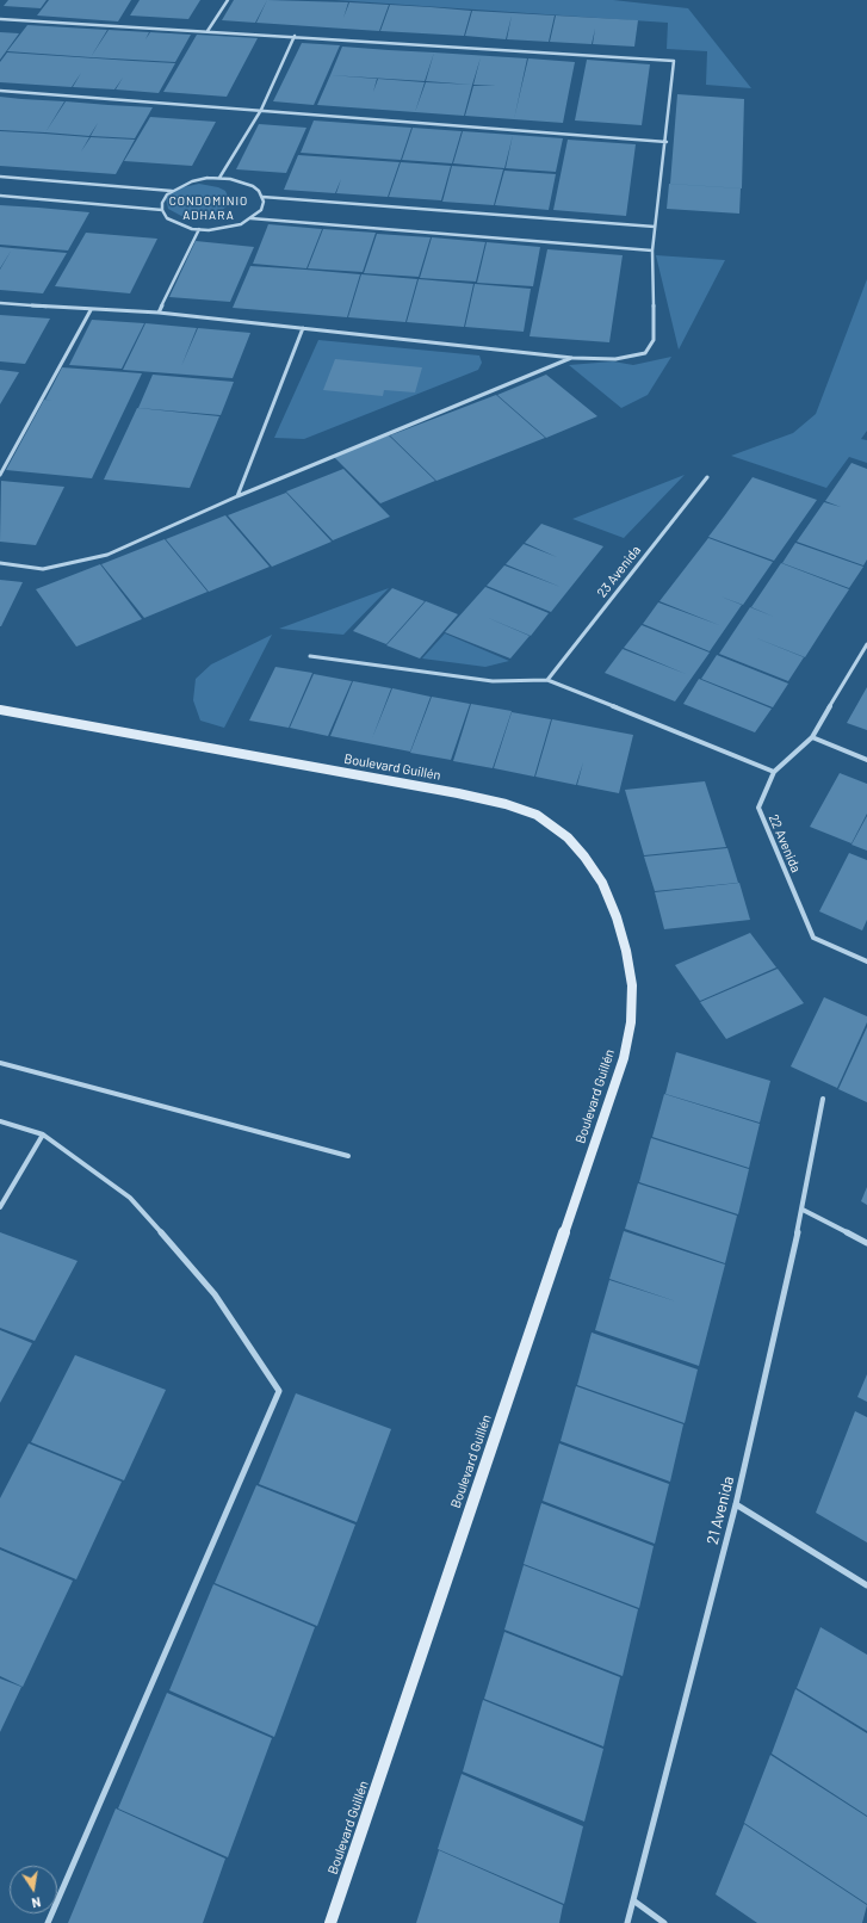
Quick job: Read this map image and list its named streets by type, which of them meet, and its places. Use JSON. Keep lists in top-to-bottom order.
{
  "streets": {
    "main road": ["Boulevard Guillén"],
    "street": ["23 Avenida", "22 Avenida", "21 Avenida"]
  },
  "districts": ["CONDOMINIO ADHARA"],
  "north": "bottom"
}
